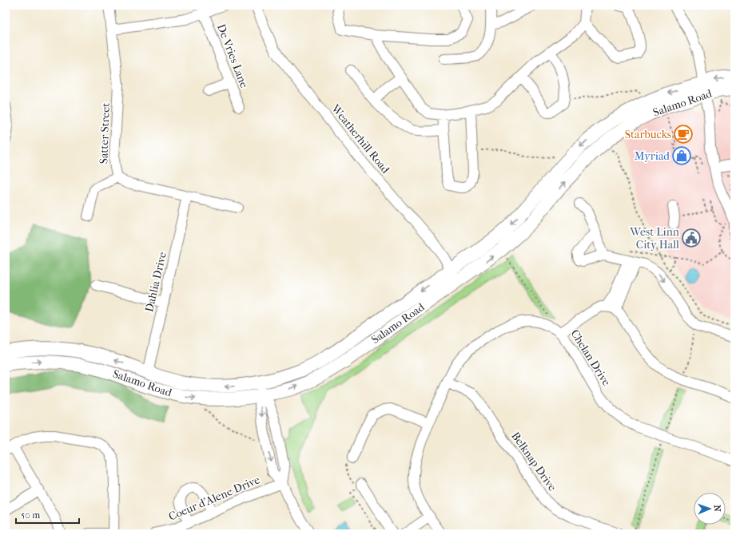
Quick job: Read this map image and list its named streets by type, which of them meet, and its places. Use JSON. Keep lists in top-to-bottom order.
{
  "streets": {
    "main road": ["Salamo Road"],
    "street": [
      "De Vries Lane",
      "Satter Street",
      "Weatherhill Road",
      "Dahlia Drive",
      "Chelan Drive",
      "Belknap Drive",
      "Coeur d'Alene Drive"
    ]
  },
  "crossings": [
    ["Salamo Road", "Weatherhill Road"],
    ["Salamo Road", "Dahlia Drive"],
    ["Satter Street", "Dahlia Drive"],
    ["Chelan Drive", "Belknap Drive"]
  ],
  "places": {
    "cafe": ["Starbucks"],
    "shop": ["Myriad"],
    "public building": ["West Linn City Hall"]
  },
  "scale_bar": "50 m",
  "north": "right"
}
